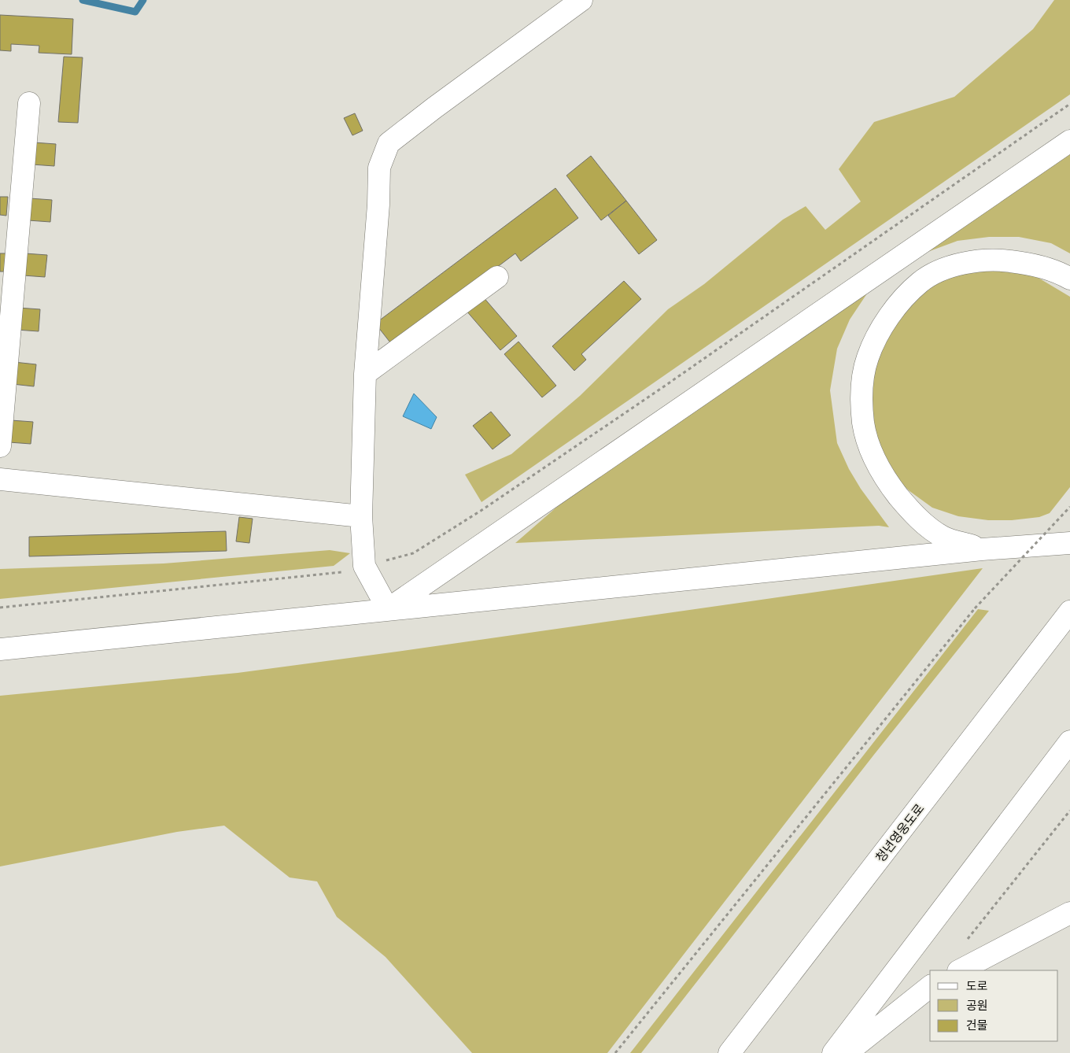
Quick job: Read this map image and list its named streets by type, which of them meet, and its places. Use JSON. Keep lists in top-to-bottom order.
{
  "streets": {
    "main road": ["청년영웅도로"]
  },
  "legend": ["도로", "공원", "건물"]
}
